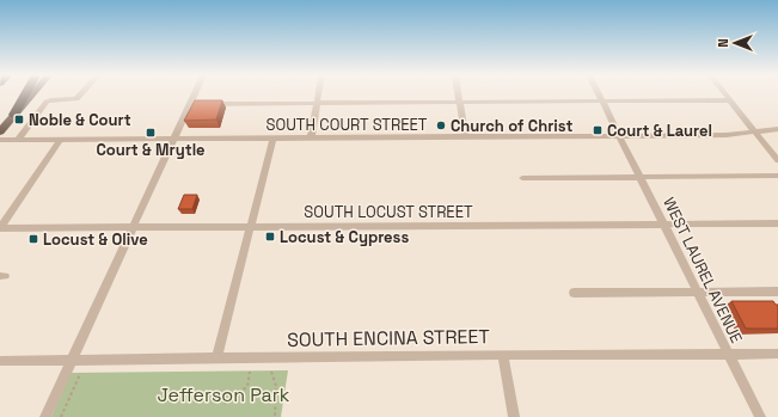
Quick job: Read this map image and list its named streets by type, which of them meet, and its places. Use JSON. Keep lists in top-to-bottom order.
{
  "streets": {
    "street": [
      "SOUTH COURT STREET",
      "SOUTH LOCUST STREET",
      "WEST LAUREL AVENUE",
      "SOUTH ENCINA STREET"
    ]
  },
  "crossings": [
    ["SOUTH COURT STREET", "WEST LAUREL AVENUE"],
    ["SOUTH LOCUST STREET", "WEST LAUREL AVENUE"],
    ["WEST LAUREL AVENUE", "SOUTH ENCINA STREET"]
  ],
  "parks": ["Jefferson Park"],
  "places": {
    "transit": [
      "Noble & Court",
      "Court & Laurel",
      "Court & Mrytle",
      "Locust & Cypress",
      "Locust & Olive"
    ],
    "other": ["Church of Christ"]
  },
  "north": "left"
}
